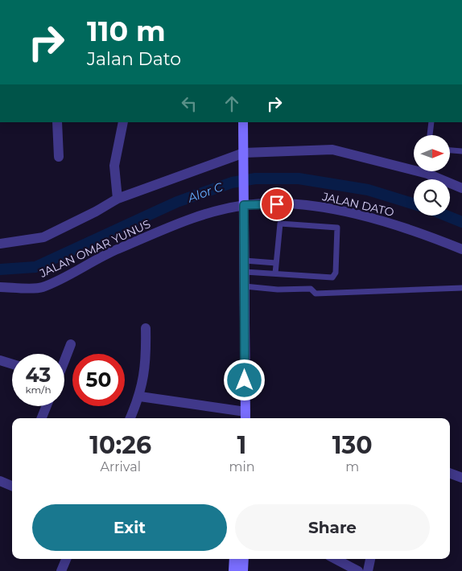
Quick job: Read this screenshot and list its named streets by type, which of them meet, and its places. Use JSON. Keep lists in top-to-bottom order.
{
  "streets": {
    "street": ["JALAN DATO", "JALAN OMAR YUNUS"]
  },
  "crossings": [
    ["JALAN DATO", "JALAN OMAR YUNUS"]
  ],
  "water": ["Alor C"],
  "north": "right",
  "page": {
    "turn": ["110 m", "Jalan Dato"],
    "speed": "43 km/h",
    "limit": "50",
    "eta": [
      "10:26",
      "Arrival",
      "1",
      "min",
      "130",
      "m"
    ],
    "buttons": ["Exit", "Share"]
  }
}
